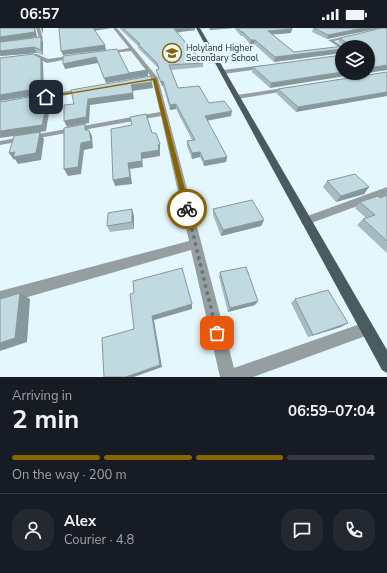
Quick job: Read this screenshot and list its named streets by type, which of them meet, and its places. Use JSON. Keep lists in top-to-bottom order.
{
  "places": {
    "school or university": ["Holyland Higher Secondary School"]
  },
  "page": {
    "status": "06:57",
    "heading": ["2 min", "Arriving in", "06:59–07:04"],
    "panel": ["Alex", "Courier · 4.8"],
    "bar": "On the way · 200 m"
  }
}
